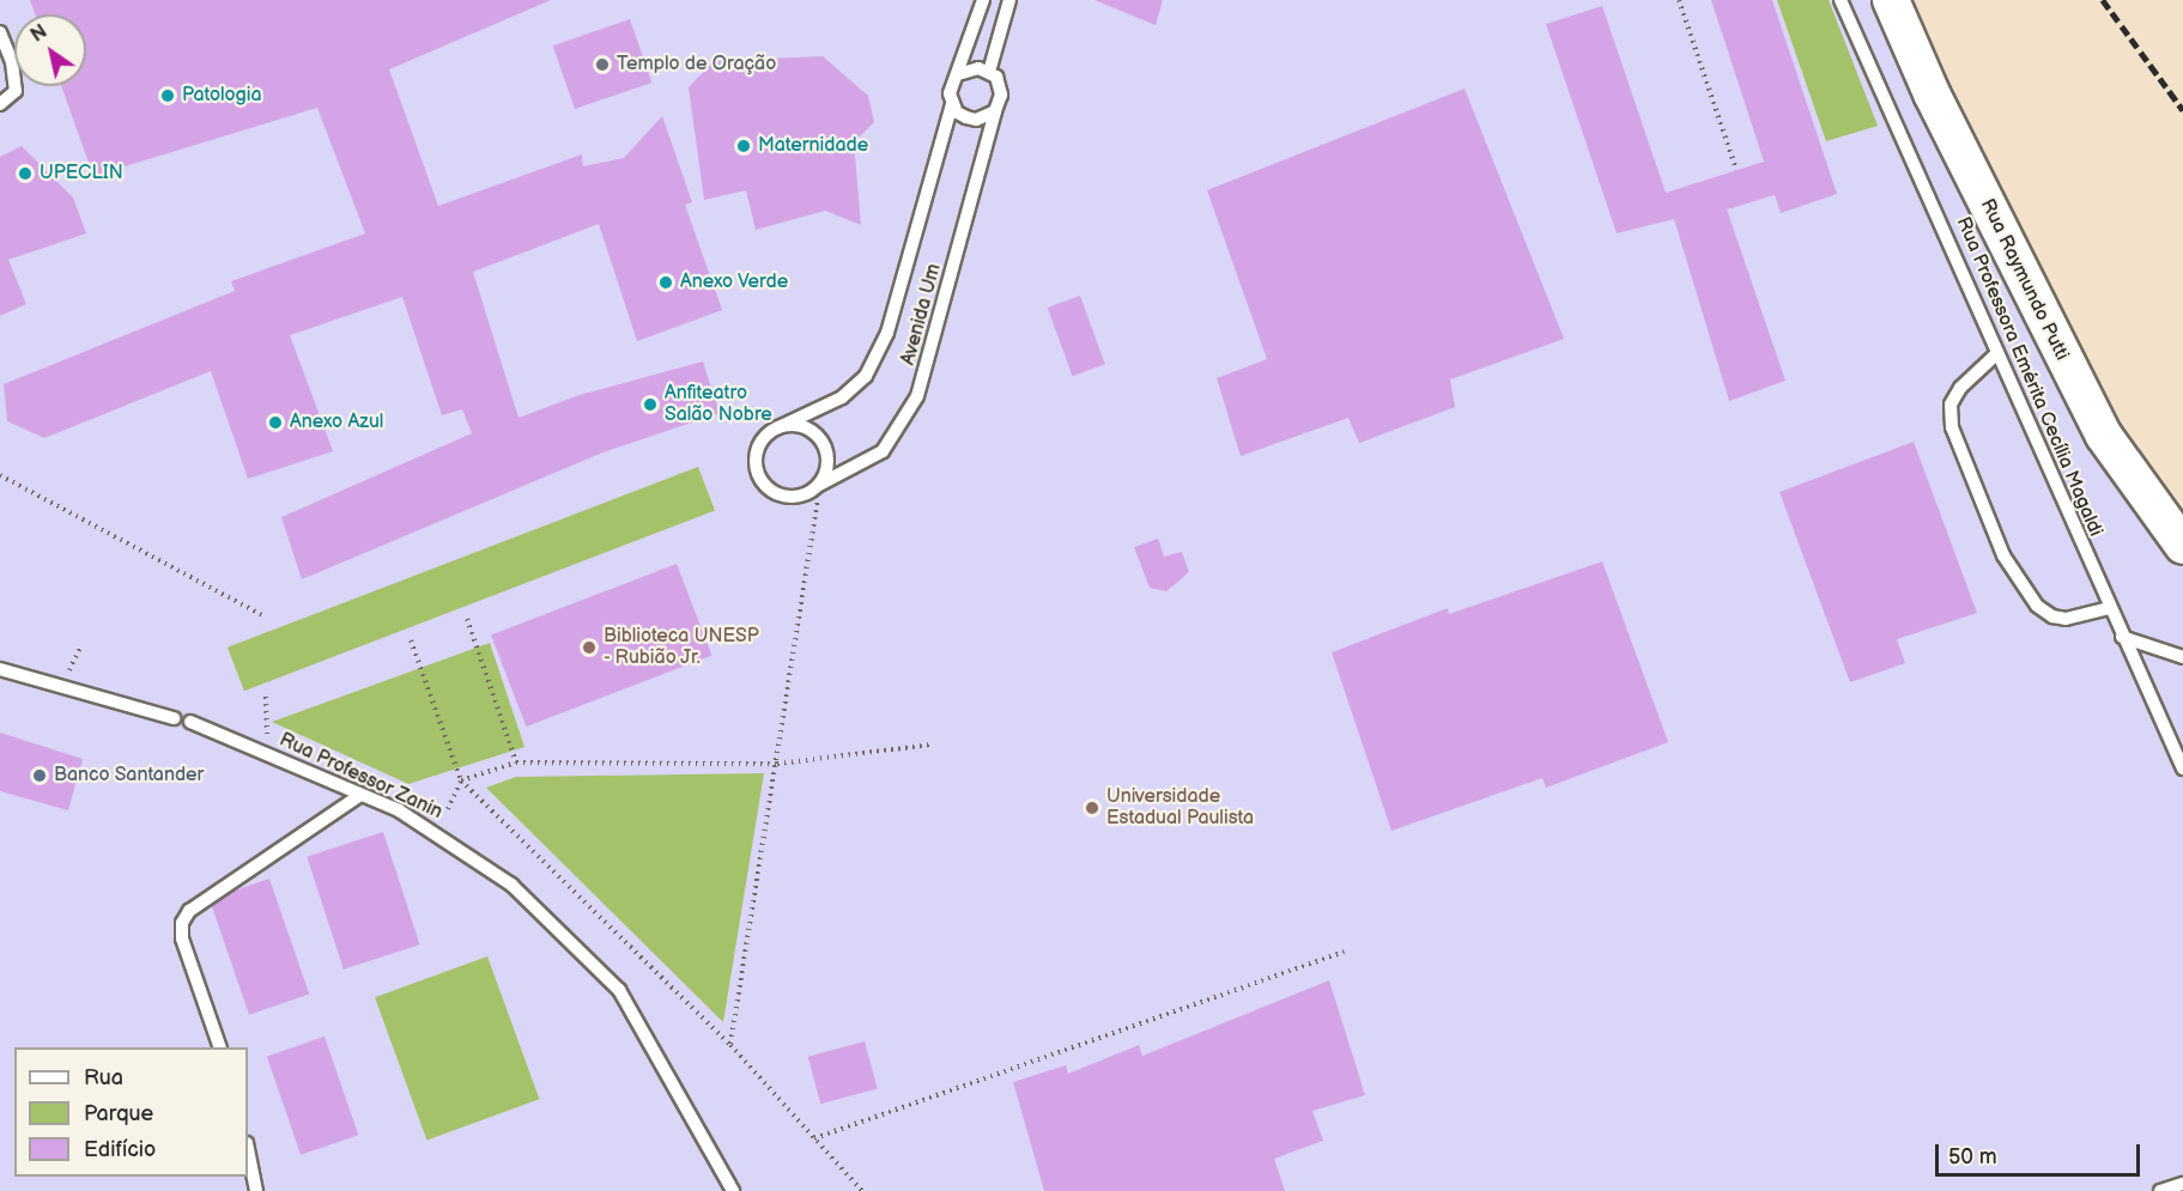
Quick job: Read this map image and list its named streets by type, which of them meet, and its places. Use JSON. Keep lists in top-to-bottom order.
{
  "streets": {
    "street": ["Rua Raymundo Putti"],
    "lane": ["Avenida Um", "Rua Professora Emérita Cecília Magaldi", "Rua Professor Zanin"]
  },
  "places": [
    "Templo de Oração",
    "Patologia",
    "Maternidade",
    "UPECLIN",
    "Anexo Verde",
    "Anfiteatro Salão Nobre",
    "Anexo Azul",
    "Biblioteca UNESP - Rubião Jr.",
    "Banco Santander",
    "Universidade Estadual Paulista"
  ],
  "legend": ["Rua", "Parque", "Edifício"],
  "scale_bar": "50 m",
  "north": "top left"
}
